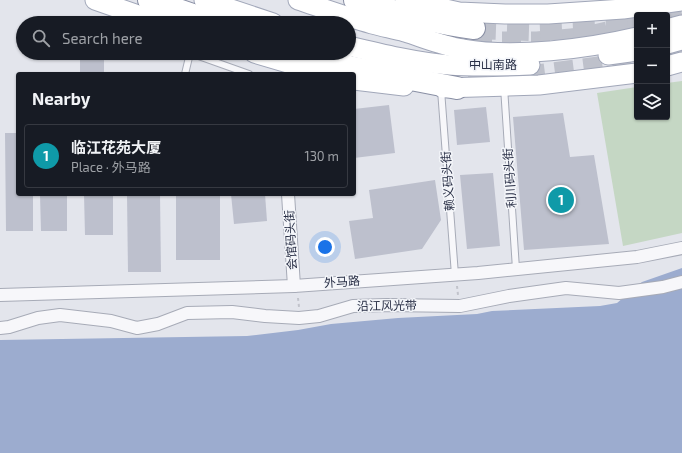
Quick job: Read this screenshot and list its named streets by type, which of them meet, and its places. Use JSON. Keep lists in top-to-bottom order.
{
  "streets": {
    "main road": ["中山南路"],
    "street": ["会馆码头街", "外马路", "沿江风光带"],
    "lane": ["利川码头街", "赖义码头街"]
  },
  "crossings": [
    ["中山南路", "利川码头街"],
    ["中山南路", "赖义码头街"],
    ["利川码头街", "外马路"],
    ["赖义码头街", "外马路"],
    ["会馆码头街", "外马路"]
  ],
  "page": {
    "map_buttons": ["+", "−"],
    "search": "Search here",
    "heading": "Nearby",
    "list": [
      {
        "mark": "1",
        "name": "临江花苑大厦",
        "note": "Place · 外马路",
        "value": "130 m"
      }
    ],
    "pins": "1"
  }
}
